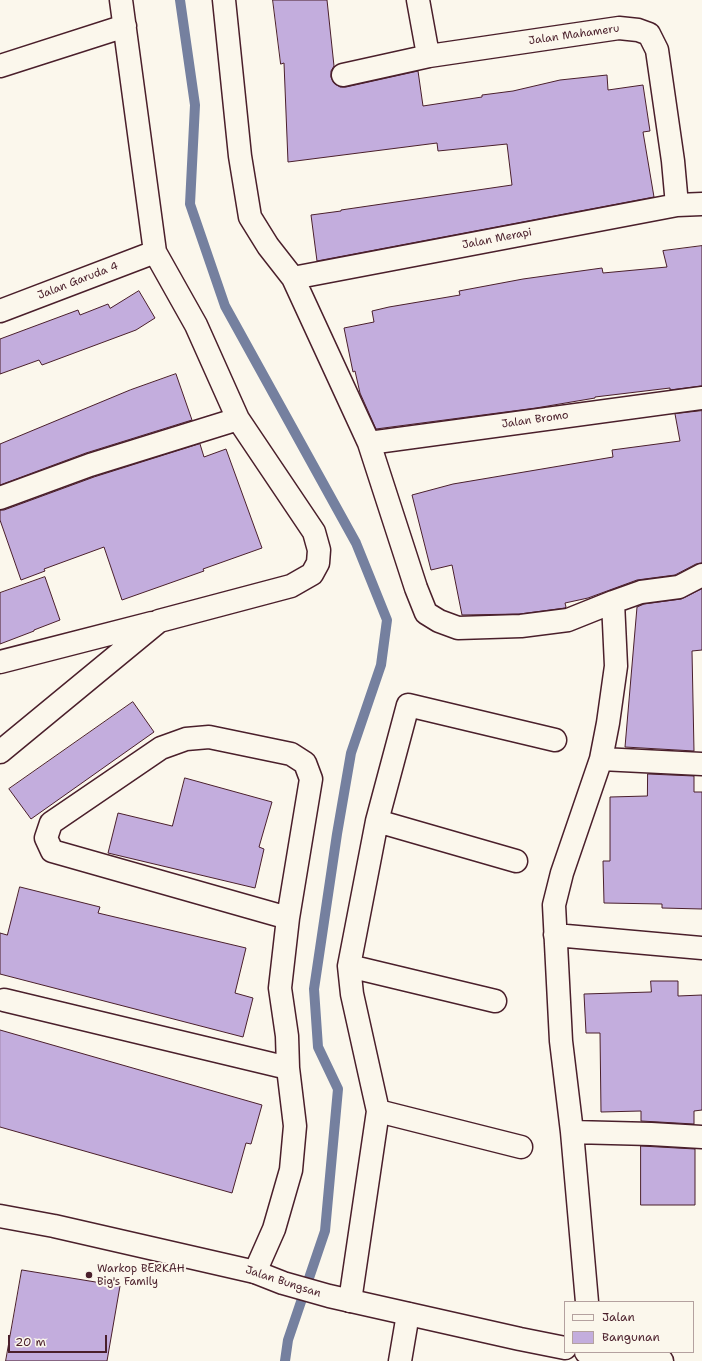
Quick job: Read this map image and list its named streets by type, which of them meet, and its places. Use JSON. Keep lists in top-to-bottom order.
{
  "streets": {
    "street": [
      "Jalan Mahameru",
      "Jalan Merapi",
      "Jalan Garuda 4",
      "Jalan Bromo",
      "Jalan Bungsan"
    ]
  },
  "crossings": [
    ["Jalan Mahameru", "Jalan Merapi"]
  ],
  "places": ["Warkop BERKAH Big's Family"],
  "legend": ["Jalan", "Bangunan"],
  "scale_bar": "20 m"
}
